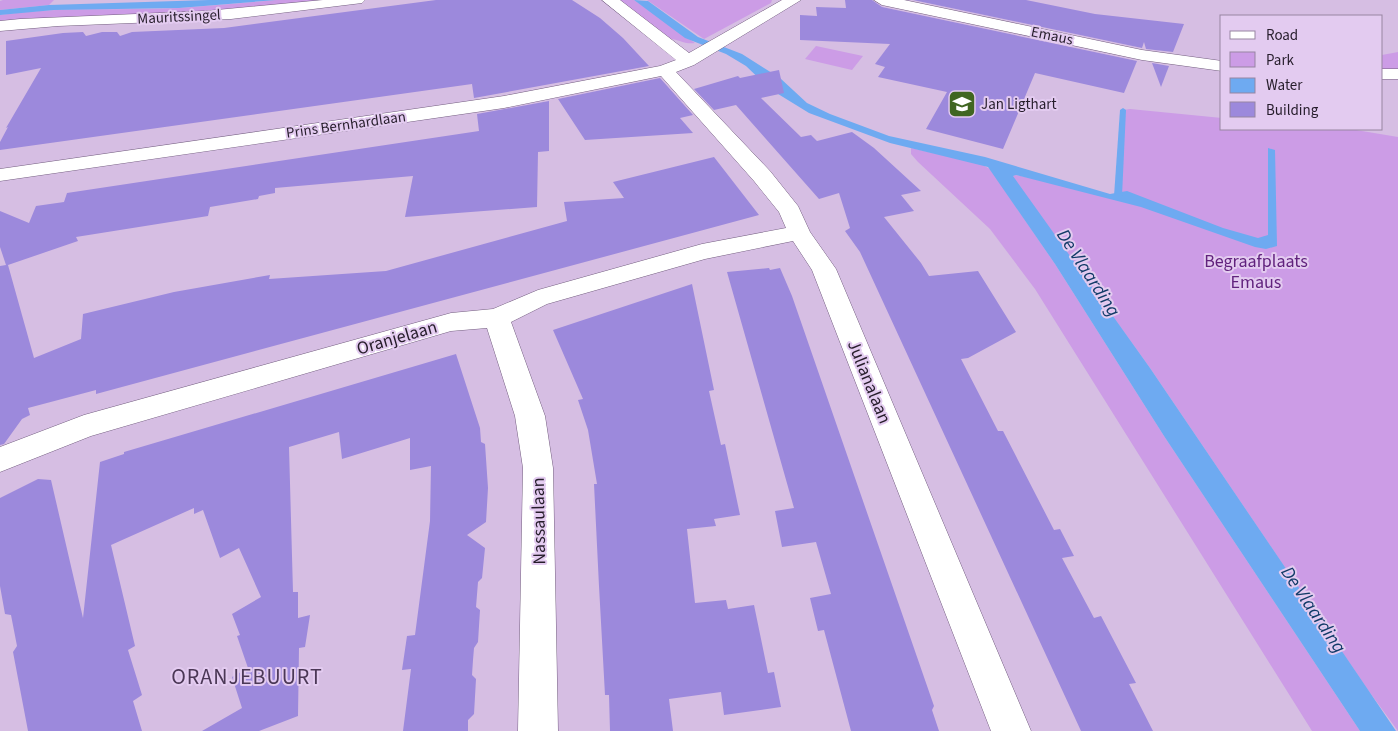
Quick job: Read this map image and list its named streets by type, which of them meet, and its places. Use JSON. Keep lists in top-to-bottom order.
{
  "streets": {
    "street": [
      "Mauritssingel",
      "Emaus",
      "Prins Bernhardlaan",
      "Oranjelaan",
      "Julianalaan",
      "Nassaulaan"
    ]
  },
  "crossings": [
    ["Prins Bernhardlaan", "Julianalaan"],
    ["Oranjelaan", "Julianalaan"],
    ["Oranjelaan", "Nassaulaan"]
  ],
  "districts": ["ORANJEBUURT"],
  "water": ["De Vlaarding"],
  "parks": ["Begraafplaats Emaus"],
  "places": {
    "school or university": ["Jan Ligthart"]
  },
  "legend": [
    "Road",
    "Park",
    "Water",
    "Building"
  ]
}
